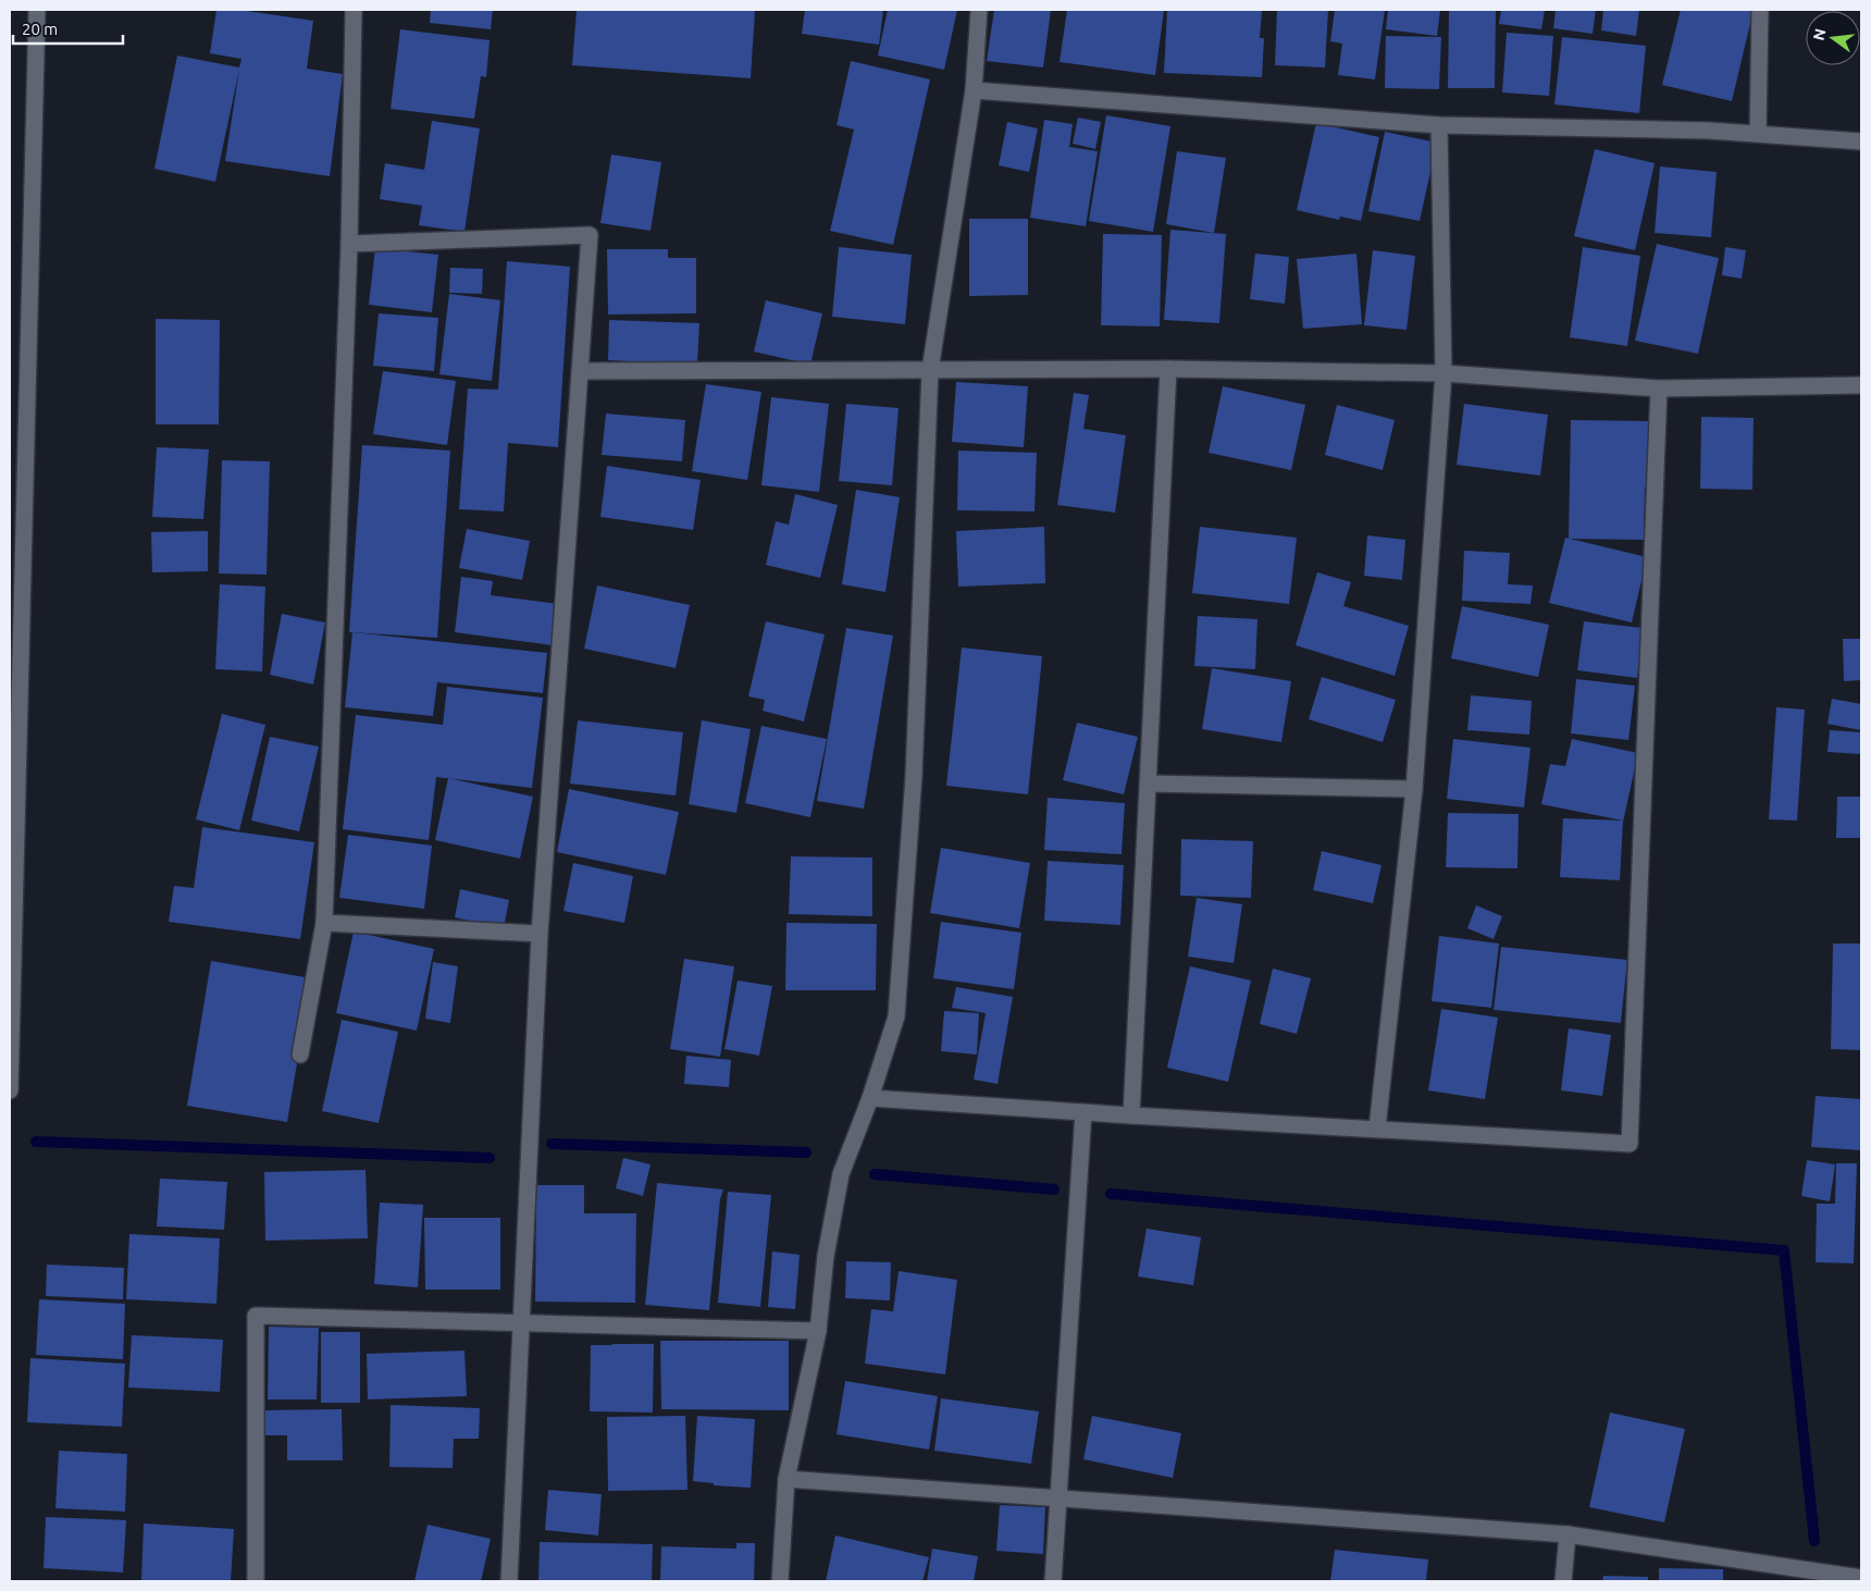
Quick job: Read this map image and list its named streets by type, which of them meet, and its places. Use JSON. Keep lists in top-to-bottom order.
{
  "scale_bar": "20 m",
  "north": "left"
}
